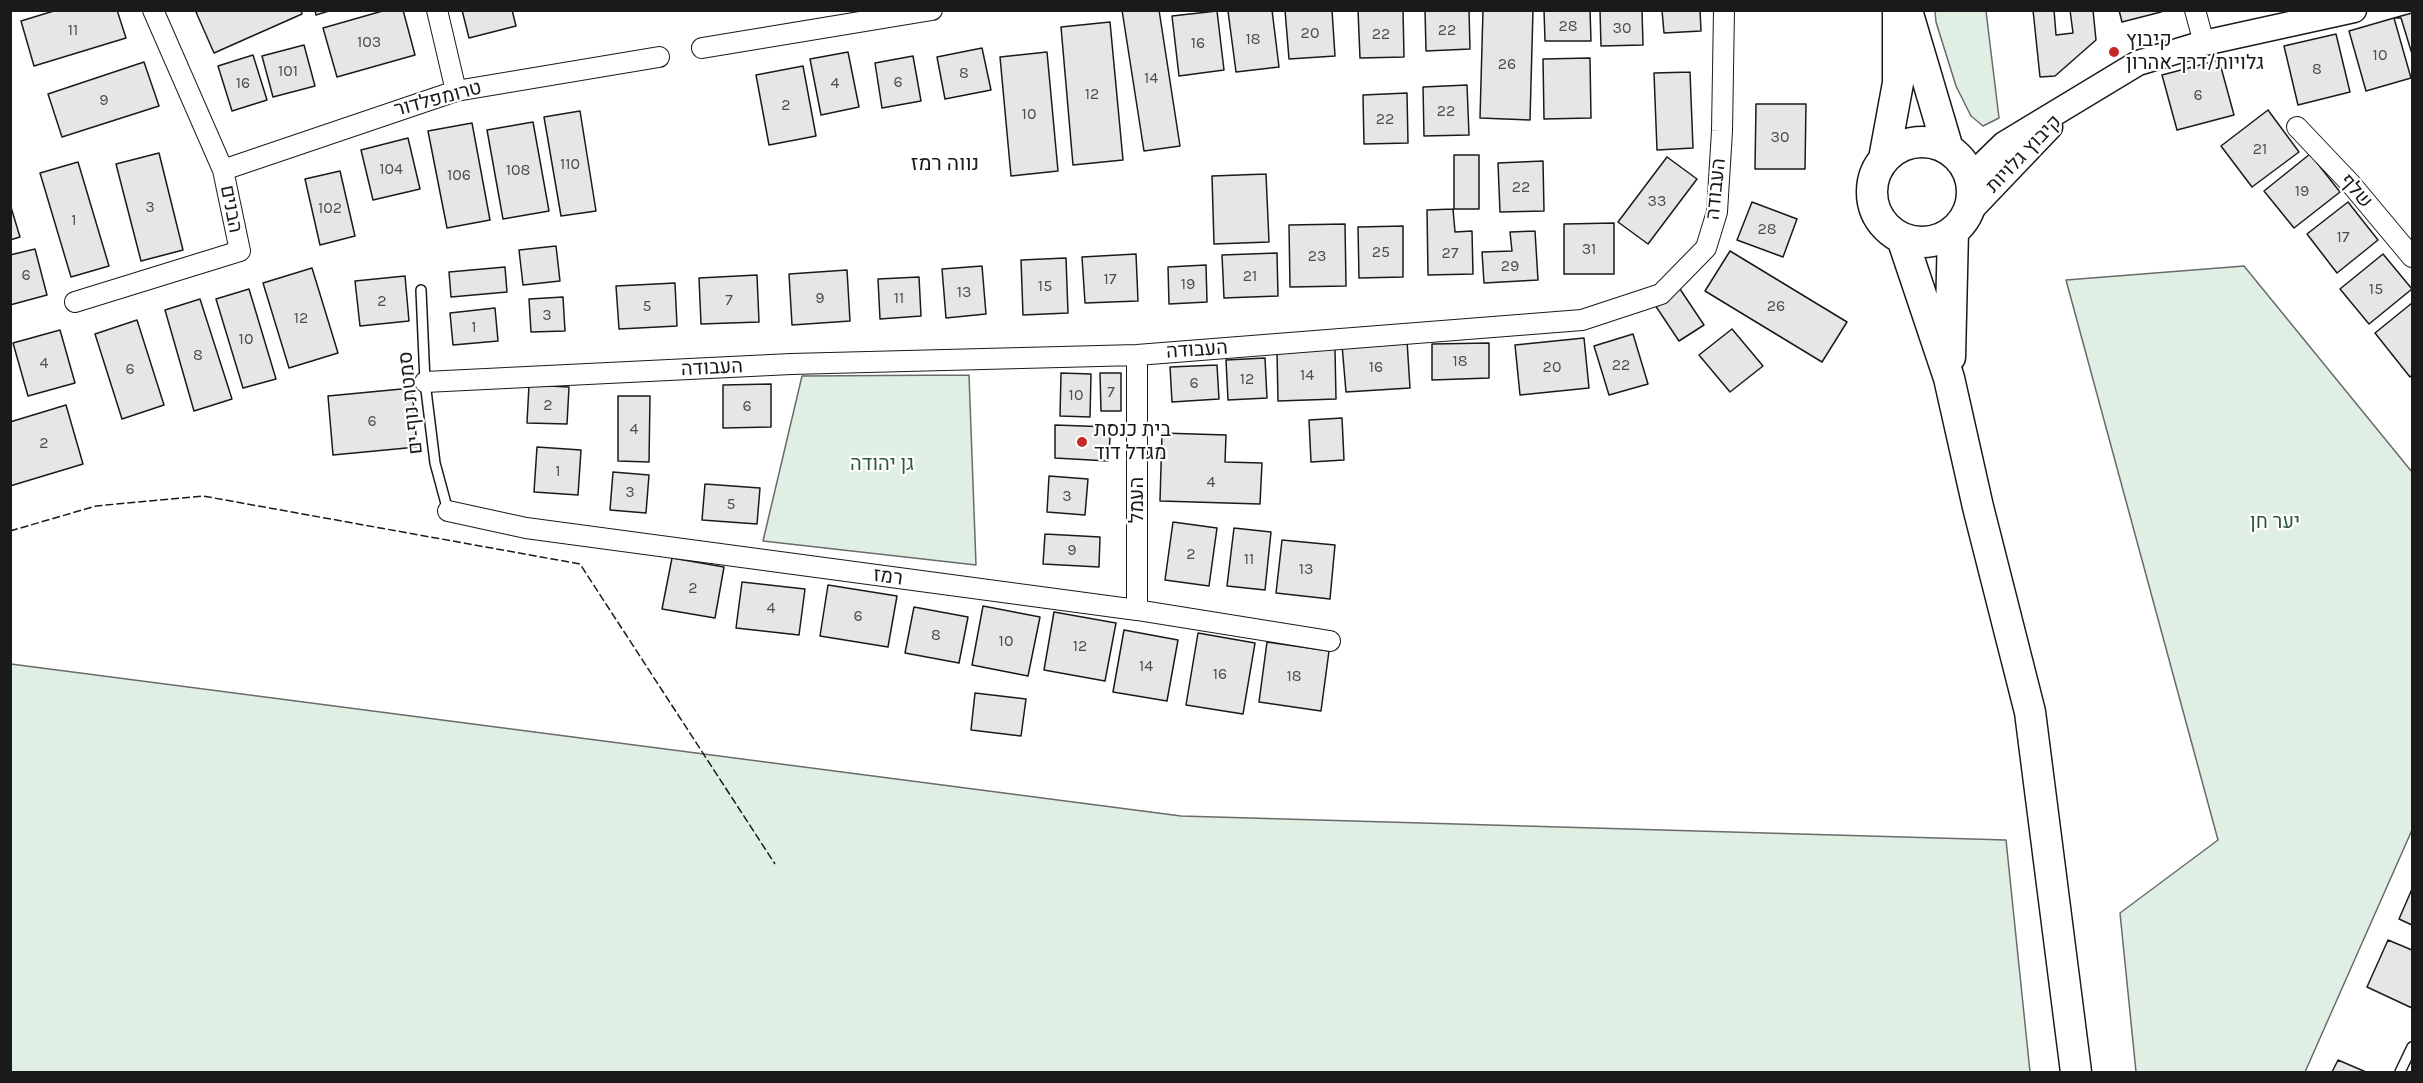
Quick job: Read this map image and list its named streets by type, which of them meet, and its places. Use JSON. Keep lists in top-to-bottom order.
{
  "streets": {
    "street": [
      "טרומפלדור",
      "קיבוץ גלויות",
      "העבודה",
      "שלף",
      "הבנים",
      "העמל",
      "רמז"
    ],
    "lane": ["סמטת נוף ים"]
  },
  "crossings": [
    ["טרומפלדור", "הבנים"],
    ["העבודה", "סמטת נוף ים"],
    ["העבודה", "העמל"],
    ["סמטת נוף ים", "רמז"],
    ["העמל", "רמז"]
  ],
  "districts": ["נווה רמז"],
  "parks": ["גן יהודה", "יער חן"],
  "places": ["קיבוץ גלויות/דרך אהרון", "בית כנסת מגדל דוד"],
  "house_numbers": [
    "28",
    "30",
    "11",
    "22",
    "20",
    "22",
    "18",
    "103",
    "16",
    "10",
    "26",
    "8",
    "101",
    "8",
    "14",
    "6",
    "16",
    "4",
    "12",
    "6",
    "9",
    "2",
    "22",
    "10",
    "22",
    "30",
    "21",
    "110",
    "104",
    "108",
    "106",
    "22",
    "19",
    "33",
    "3",
    "102",
    "1",
    "28",
    "17",
    "31",
    "25",
    "27",
    "23",
    "29",
    "6",
    "21",
    "17",
    "19",
    "15",
    "15",
    "13",
    "9",
    "11",
    "7",
    "2",
    "5",
    "26",
    "3",
    "12",
    "1",
    "10",
    "8",
    "18",
    "4",
    "22",
    "16",
    "20",
    "6",
    "14",
    "12",
    "6",
    "7",
    "10",
    "2",
    "6",
    "6",
    "4",
    "2",
    "1",
    "4",
    "3",
    "3",
    "5",
    "9",
    "2",
    "11",
    "13",
    "2",
    "4",
    "6",
    "8",
    "10",
    "12",
    "14",
    "16",
    "18"
  ]
}
